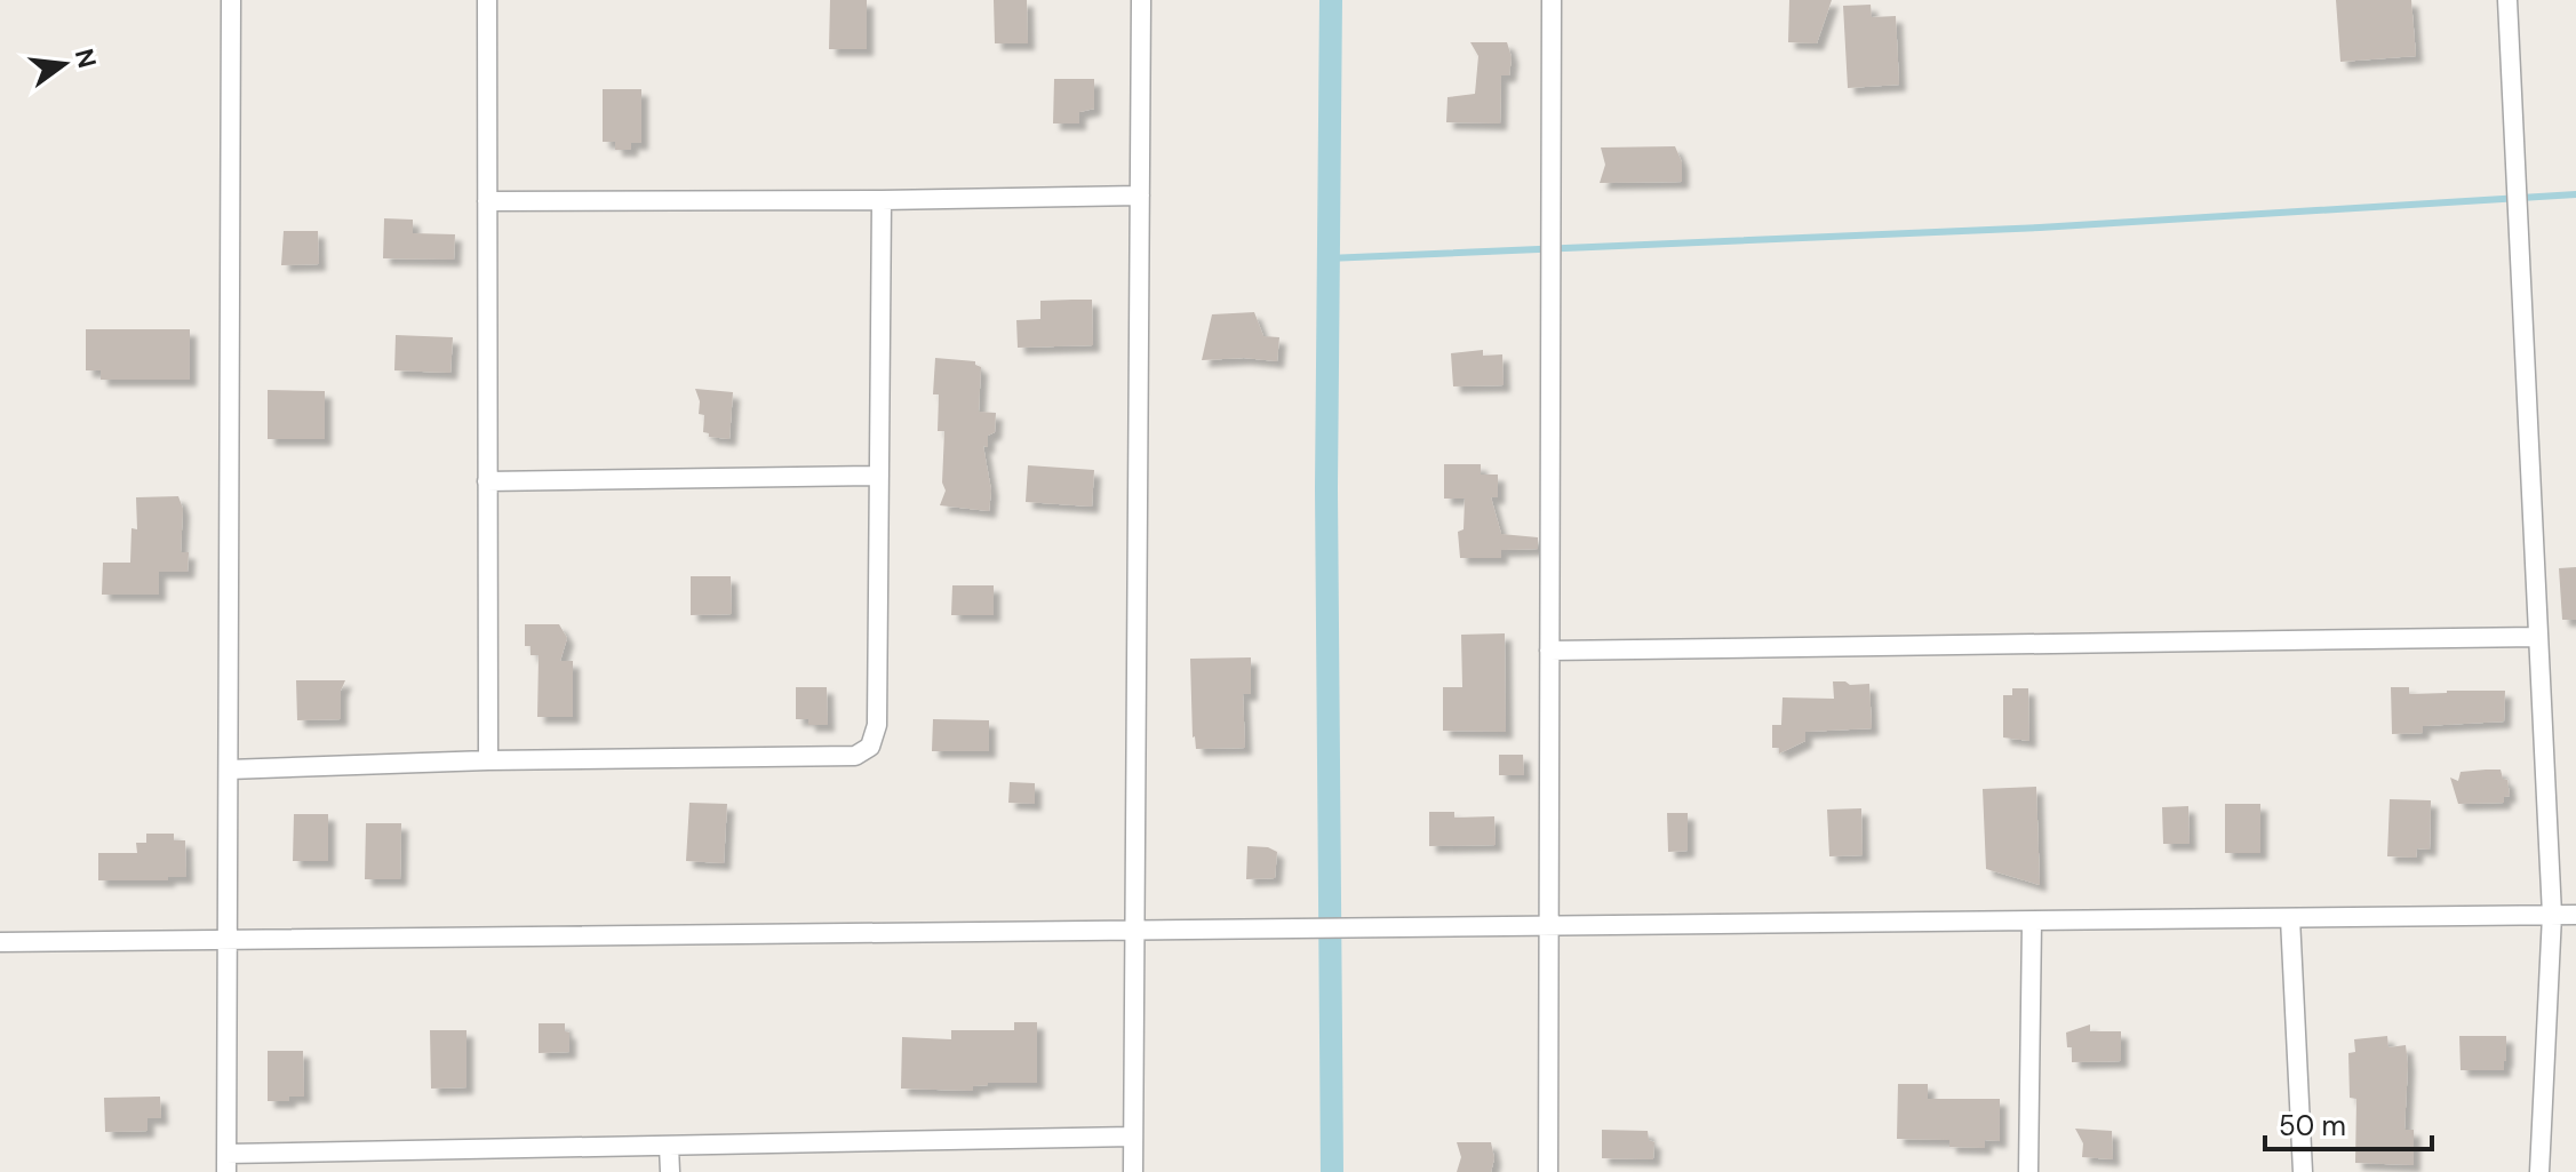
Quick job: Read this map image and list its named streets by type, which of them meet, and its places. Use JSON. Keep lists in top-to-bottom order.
{
  "scale_bar": "50 m",
  "north": "right"
}
